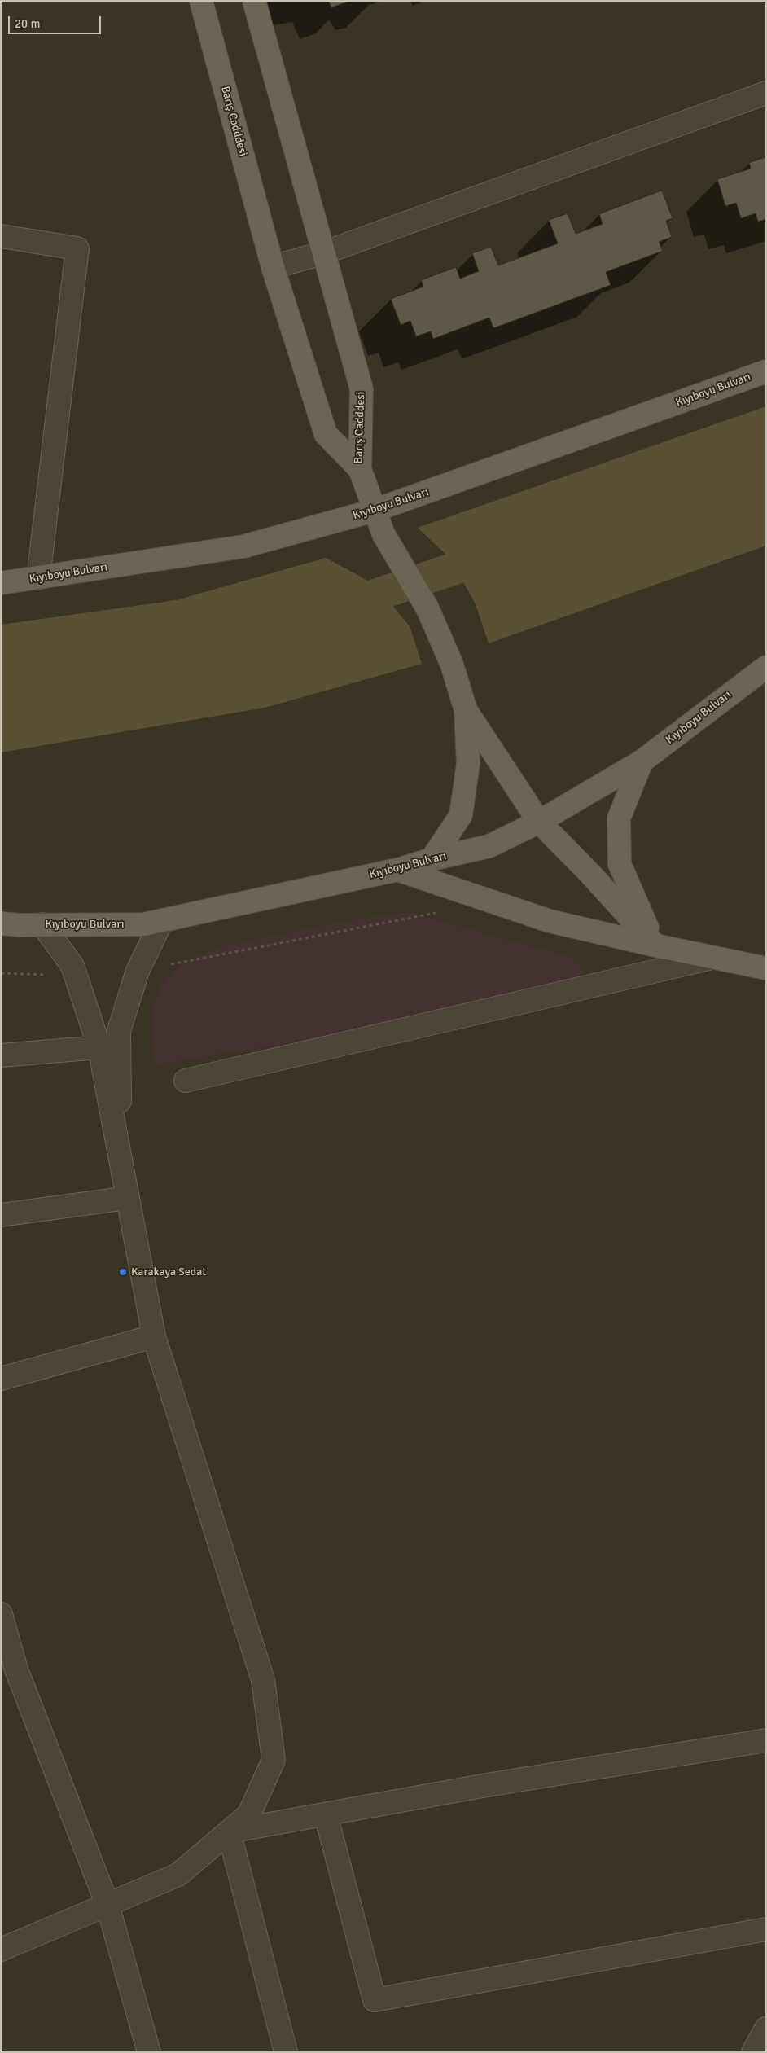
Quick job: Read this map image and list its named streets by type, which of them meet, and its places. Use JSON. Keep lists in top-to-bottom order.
{
  "streets": {
    "main road": ["Barış Cadddesi", "Kıyıboyu Bulvarı"]
  },
  "places": ["Karakaya Sedat"],
  "scale_bar": "20 m"
}
